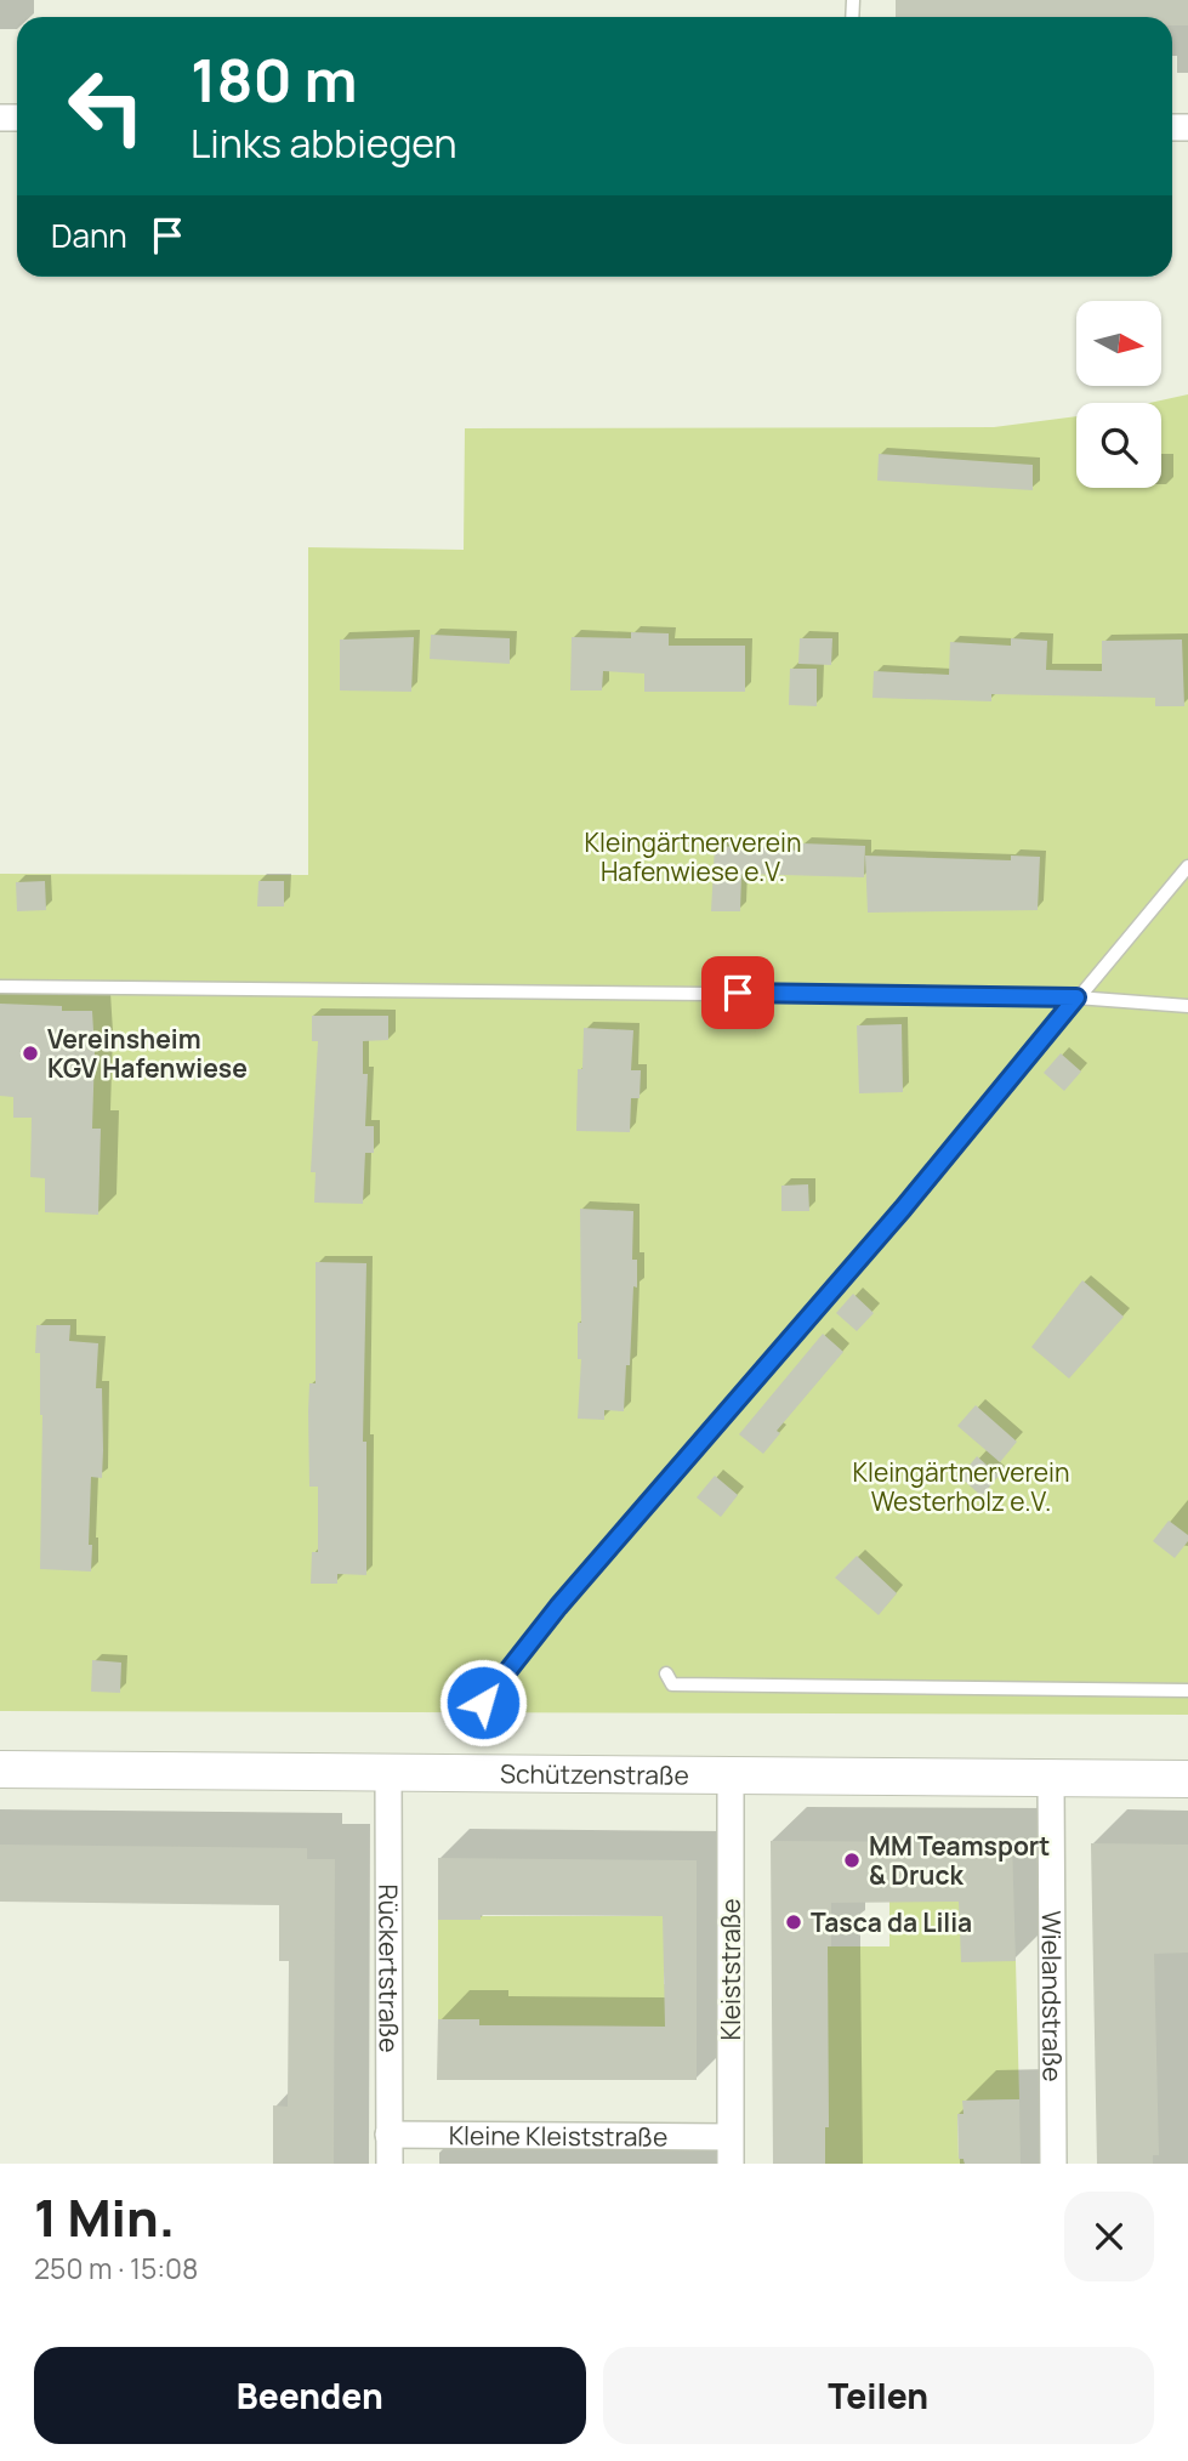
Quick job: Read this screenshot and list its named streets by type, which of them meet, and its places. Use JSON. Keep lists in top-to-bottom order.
{
  "streets": {
    "street": [
      "Schützenstraße",
      "Rückertstraße",
      "Kleiststraße",
      "Wielandstraße",
      "Kleine Kleiststraße"
    ]
  },
  "crossings": [
    ["Schützenstraße", "Rückertstraße"],
    ["Schützenstraße", "Kleiststraße"],
    ["Schützenstraße", "Wielandstraße"],
    ["Rückertstraße", "Kleine Kleiststraße"],
    ["Kleiststraße", "Kleine Kleiststraße"]
  ],
  "parks": ["Kleingärtnerverein Hafenwiese e.V.", "Kleingärtnerverein Westerholz e.V."],
  "places": ["Vereinsheim KGV Hafenwiese", "MM Teamsport & Druck", "Tasca da Lilia"],
  "north": "right",
  "page": {
    "turn": ["180 m", "Links abbiegen"],
    "then": "Dann",
    "heading": ["1 Min.", "250 m · 15:08"],
    "buttons": ["Beenden", "Teilen"]
  }
}
